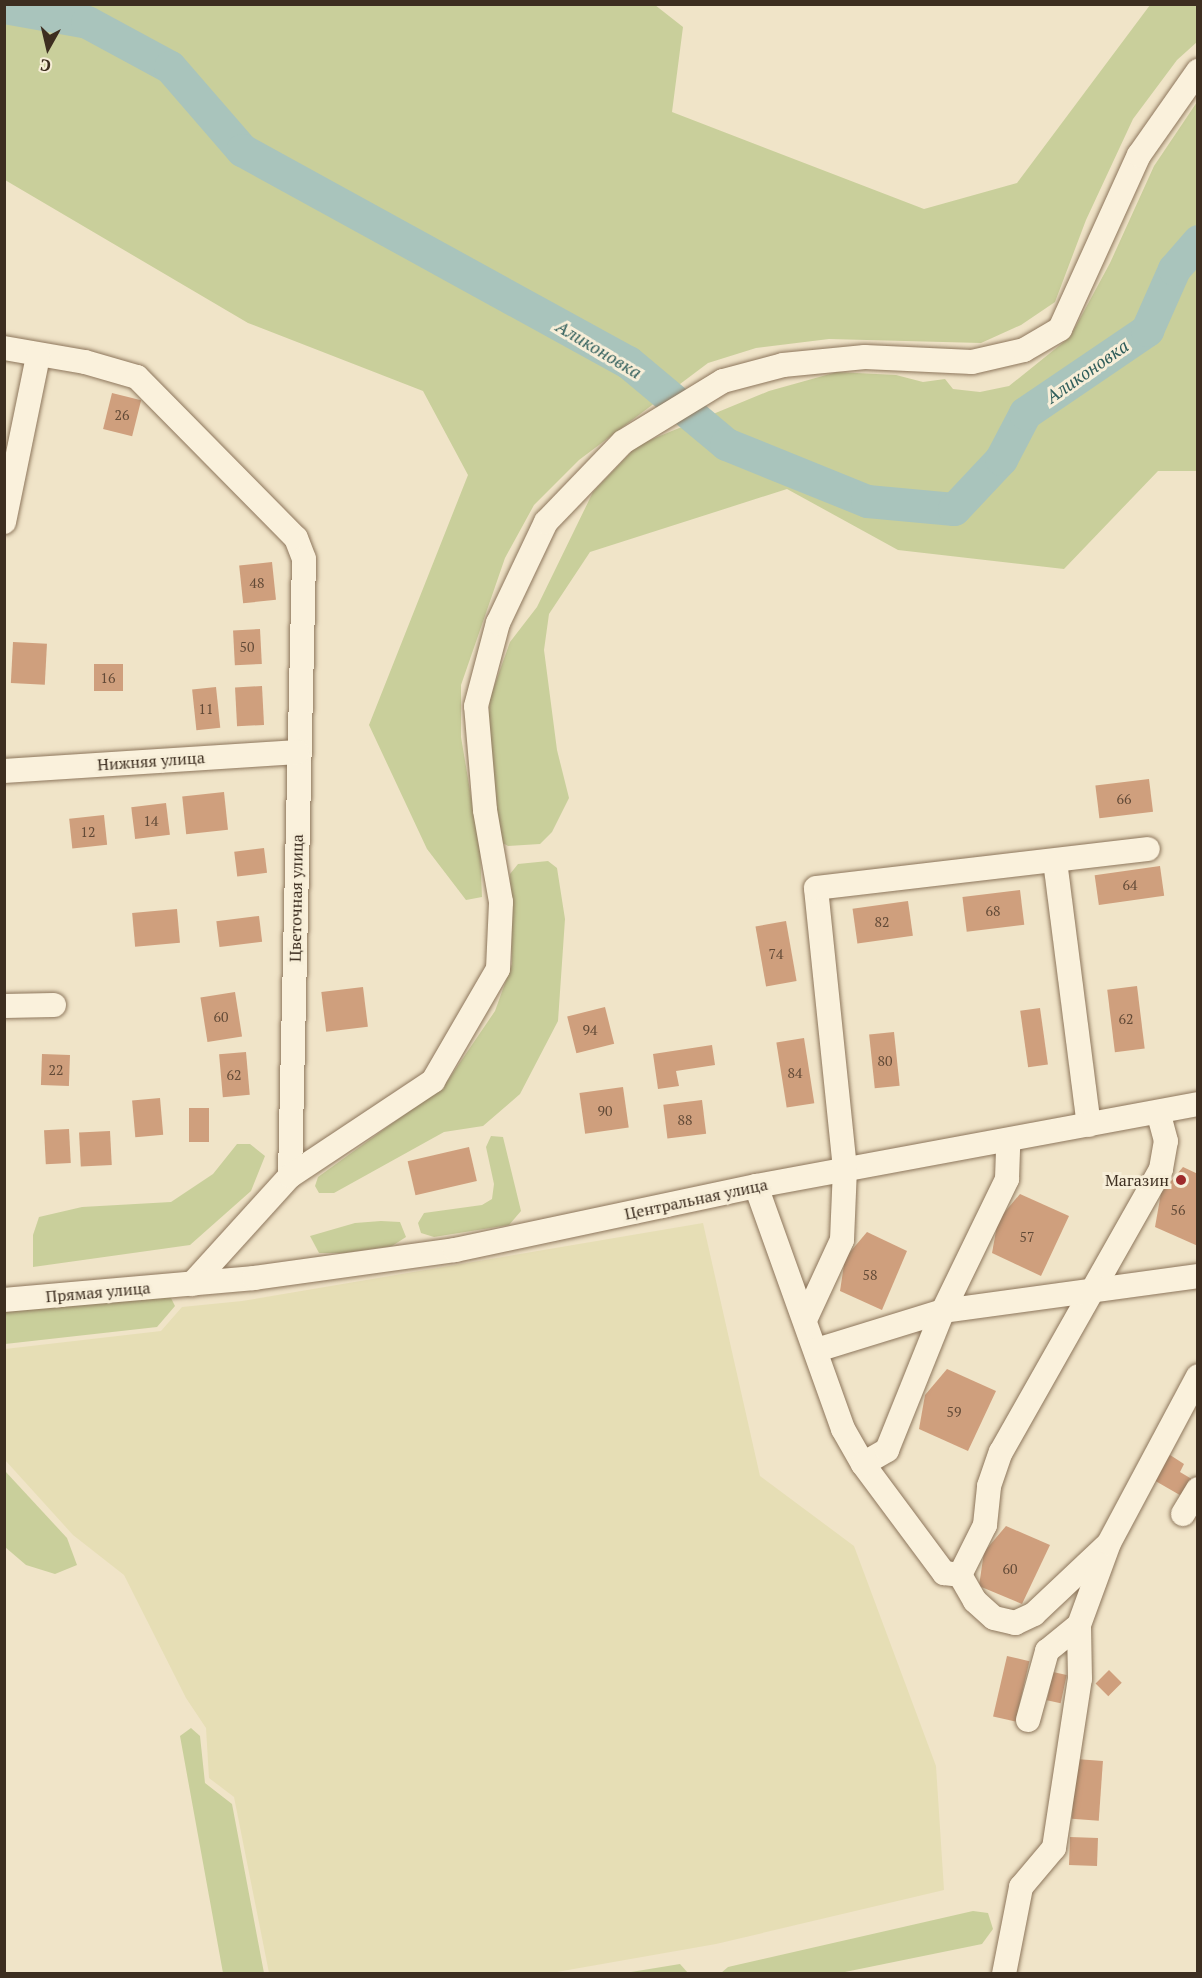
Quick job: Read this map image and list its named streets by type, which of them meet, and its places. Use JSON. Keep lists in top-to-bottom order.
{
  "streets": {
    "street": [
      "Нижняя улица",
      "Цветочная улица",
      "Центральная улица",
      "Прямая улица"
    ]
  },
  "crossings": [
    ["Нижняя улица", "Цветочная улица"],
    ["Центральная улица", "Прямая улица"]
  ],
  "water": ["Аликоновка"],
  "places": ["Магазин"],
  "house_numbers": [
    "26",
    "48",
    "50",
    "16",
    "11",
    "66",
    "14",
    "12",
    "64",
    "68",
    "82",
    "74",
    "60",
    "62",
    "94",
    "80",
    "22",
    "84",
    "62",
    "90",
    "88",
    "56",
    "57",
    "58",
    "59",
    "60"
  ],
  "north": "bottom"
}
